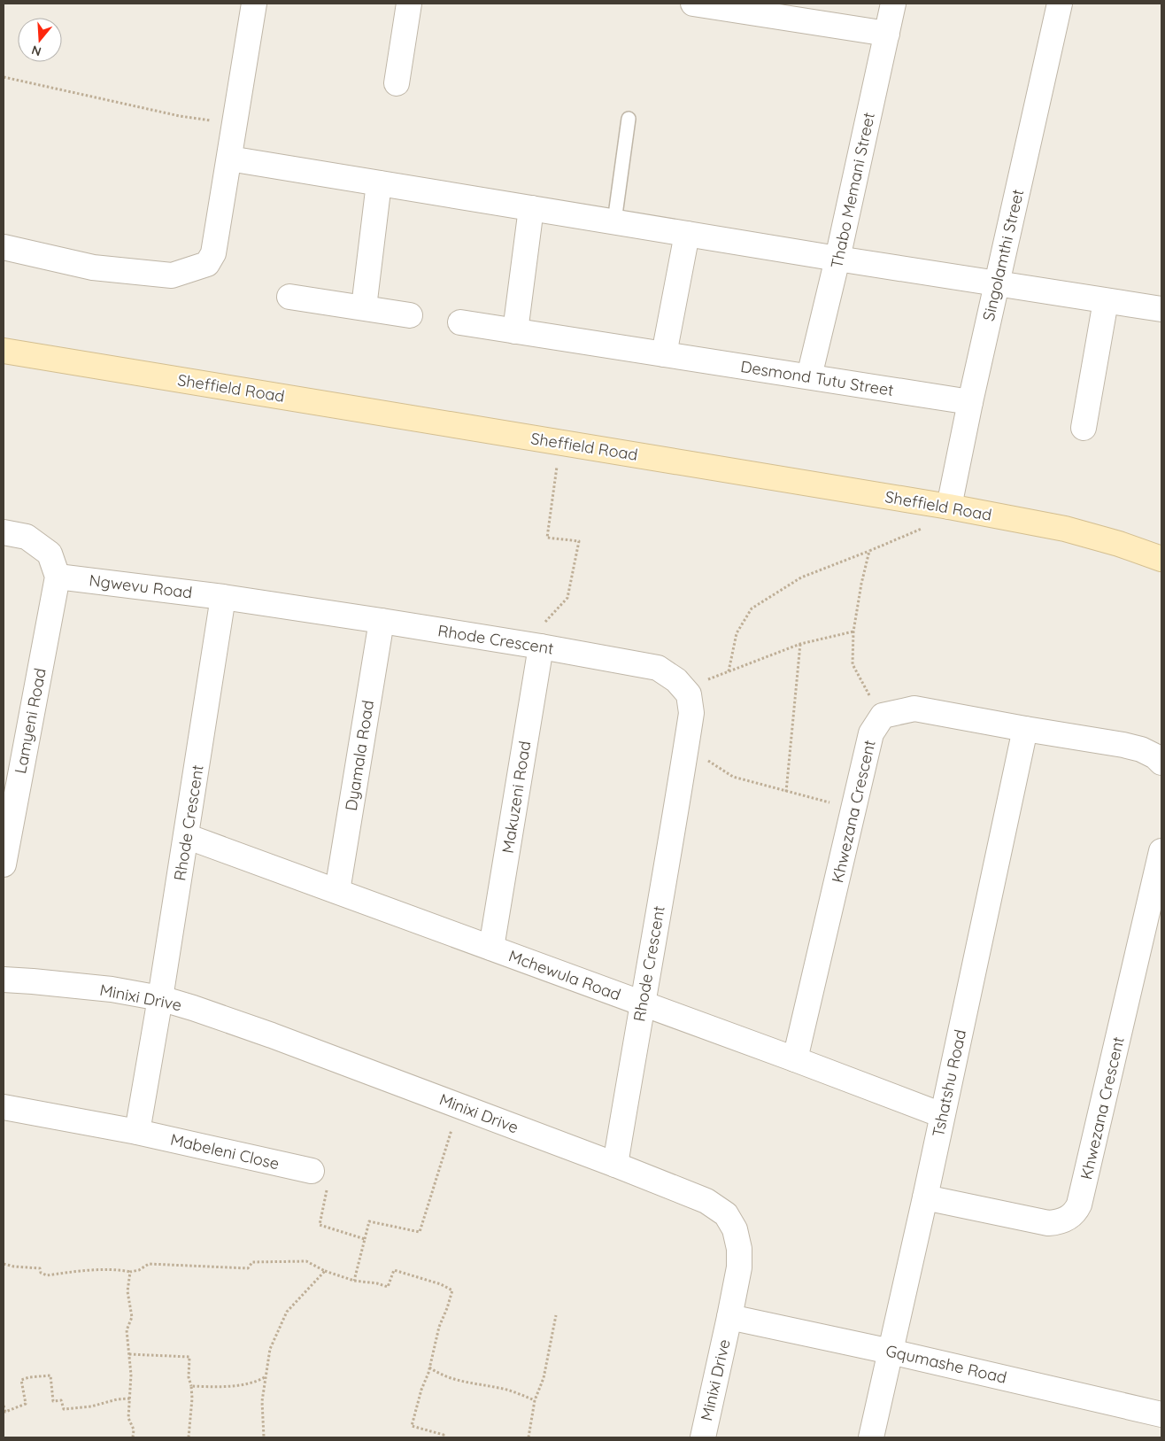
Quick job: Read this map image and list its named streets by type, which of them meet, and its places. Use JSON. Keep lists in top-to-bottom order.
{
  "streets": {
    "street": [
      "Thabo Memani Street",
      "Singolamthi Street",
      "Desmond Tutu Street",
      "Sheffield Road",
      "Ngwevu Road",
      "Rhode Crescent",
      "Lamyeni Road",
      "Dyamala Road",
      "Makuzeni Road",
      "Khwezana Crescent",
      "Mchewula Road",
      "Minixi Drive",
      "Tshatshu Road",
      "Mabeleni Close",
      "Gqumashe Road"
    ]
  },
  "crossings": [
    ["Thabo Memani Street", "Desmond Tutu Street"],
    ["Singolamthi Street", "Desmond Tutu Street"],
    ["Singolamthi Street", "Sheffield Road"],
    ["Ngwevu Road", "Rhode Crescent"],
    ["Ngwevu Road", "Lamyeni Road"],
    ["Rhode Crescent", "Dyamala Road"],
    ["Rhode Crescent", "Makuzeni Road"],
    ["Rhode Crescent", "Mchewula Road"],
    ["Rhode Crescent", "Minixi Drive"],
    ["Dyamala Road", "Mchewula Road"],
    ["Makuzeni Road", "Mchewula Road"],
    ["Khwezana Crescent", "Mchewula Road"],
    ["Khwezana Crescent", "Tshatshu Road"],
    ["Mchewula Road", "Tshatshu Road"],
    ["Minixi Drive", "Gqumashe Road"],
    ["Tshatshu Road", "Gqumashe Road"]
  ],
  "north": "bottom"
}
